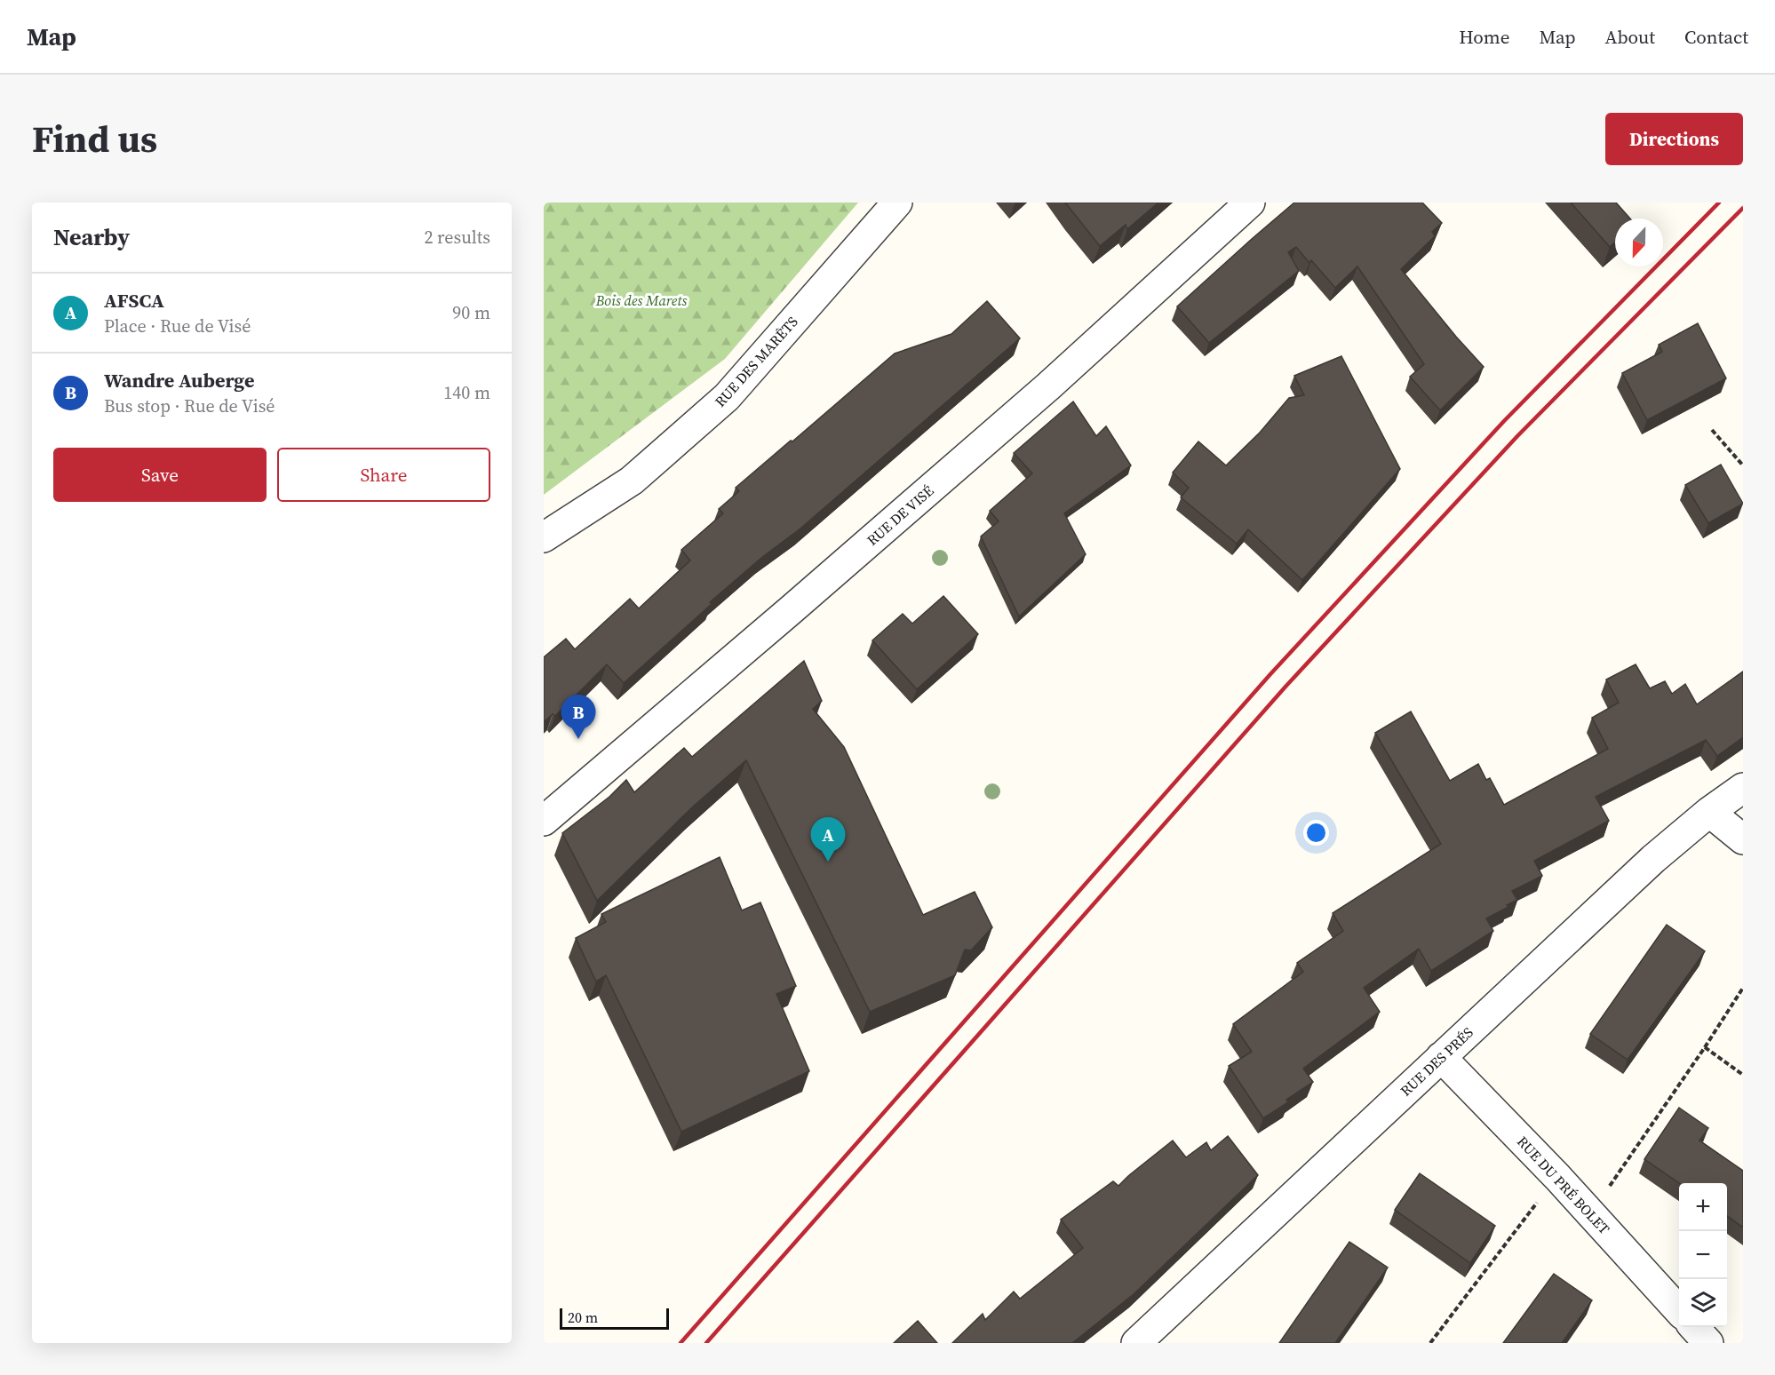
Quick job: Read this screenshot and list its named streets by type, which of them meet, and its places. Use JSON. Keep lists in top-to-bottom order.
{
  "streets": {
    "street": [
      "RUE DES MARÊTS",
      "RUE DE VISÉ",
      "RUE DES PRÉS",
      "RUE DU PRÉ BOLET"
    ]
  },
  "crossings": [
    ["RUE DES PRÉS", "RUE DU PRÉ BOLET"]
  ],
  "parks": ["Bois des Marets"],
  "scale_bar": "20 m",
  "north": "bottom",
  "page": {
    "header": "Map",
    "nav": [
      "Home",
      "Map",
      "About",
      "Contact"
    ],
    "title": "Find us",
    "buttons": [
      "Directions",
      ["Save", "Share"]
    ],
    "heading": ["Nearby", "2 results"],
    "list": [
      {
        "mark": "A",
        "name": "AFSCA",
        "note": "Place · Rue de Visé",
        "value": "90 m"
      },
      {
        "mark": "B",
        "name": "Wandre Auberge",
        "note": "Bus stop · Rue de Visé",
        "value": "140 m"
      }
    ],
    "pins": ["B", "A"],
    "map_buttons": ["+", "−"],
    "scale": "20 m"
  }
}
